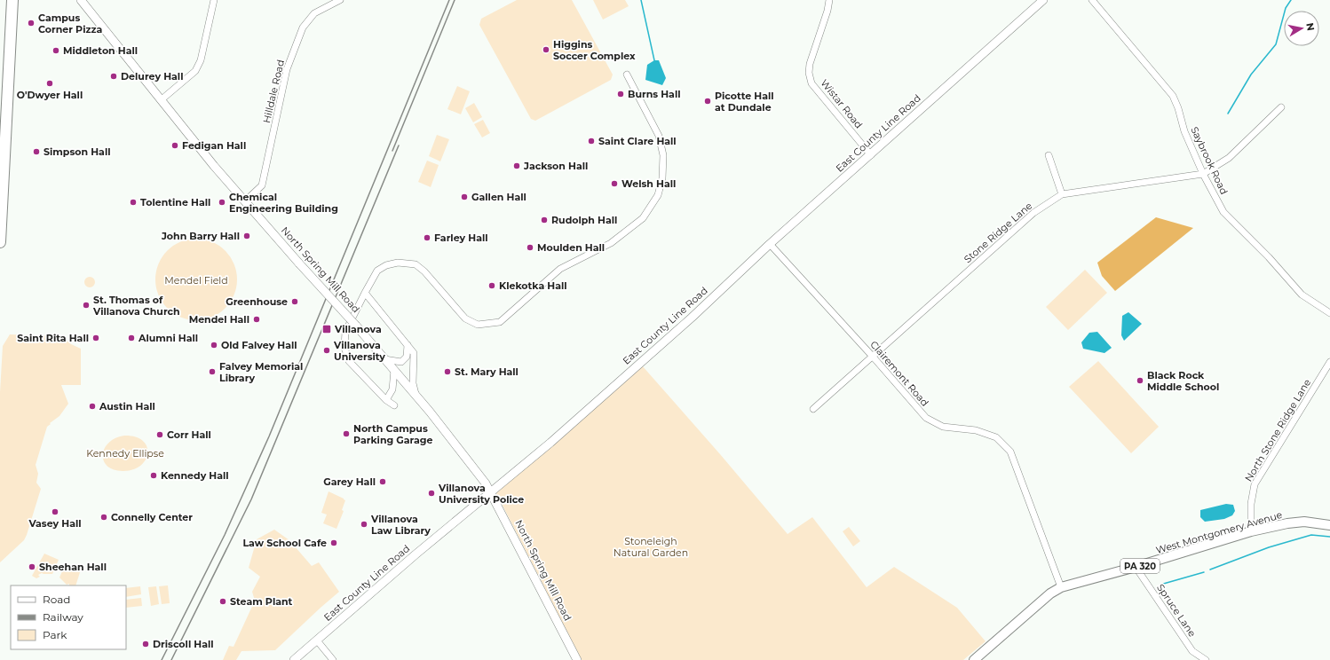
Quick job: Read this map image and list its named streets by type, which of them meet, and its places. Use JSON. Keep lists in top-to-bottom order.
{
  "streets": {
    "main road": ["West Montgomery Avenue", "PA 320"],
    "street": [
      "Hilldale Road",
      "Wistar Road",
      "East County Line Road",
      "Saybrook Road",
      "Stone Ridge Lane",
      "North Spring Mill Road",
      "Clairemont Road",
      "North Stone Ridge Lane",
      "Spruce Lane"
    ]
  },
  "crossings": [
    ["Hilldale Road", "North Spring Mill Road"],
    ["Wistar Road", "East County Line Road"],
    ["East County Line Road", "North Spring Mill Road"],
    ["East County Line Road", "Clairemont Road"],
    ["Saybrook Road", "Stone Ridge Lane"],
    ["Stone Ridge Lane", "Clairemont Road"],
    ["Clairemont Road", "West Montgomery Avenue"],
    ["North Stone Ridge Lane", "West Montgomery Avenue"],
    ["West Montgomery Avenue", "Spruce Lane"]
  ],
  "parks": ["Mendel Field", "Kennedy Ellipse", "Stoneleigh Natural Garden"],
  "places": {
    "other": [
      "Campus Corner Pizza",
      "Higgins Soccer Complex",
      "Middleton Hall",
      "Delurey Hall",
      "O'Dwyer Hall",
      "Burns Hall",
      "Picotte Hall at Dundale",
      "Saint Clare Hall",
      "Fedigan Hall",
      "Simpson Hall",
      "Jackson Hall",
      "Welsh Hall",
      "Gallen Hall",
      "Tolentine Hall",
      "Chemical Engineering Building",
      "Rudolph Hall",
      "John Barry Hall",
      "Farley Hall",
      "Moulden Hall",
      "Klekotka Hall",
      "Greenhouse",
      "St. Thomas of Villanova Church",
      "Mendel Hall",
      "Saint Rita Hall",
      "Alumni Hall",
      "Old Falvey Hall",
      "Villanova University",
      "Falvey Memorial Library",
      "St. Mary Hall",
      "Black Rock Middle School",
      "Austin Hall",
      "North Campus Parking Garage",
      "Corr Hall",
      "Kennedy Hall",
      "Garey Hall",
      "Villanova University Police",
      "Vasey Hall",
      "Connelly Center",
      "Villanova Law Library",
      "Law School Cafe",
      "Sheehan Hall",
      "Steam Plant",
      "Driscoll Hall"
    ],
    "transit": ["Villanova"]
  },
  "legend": ["Road", "Railway", "Park"],
  "north": "right"
}
